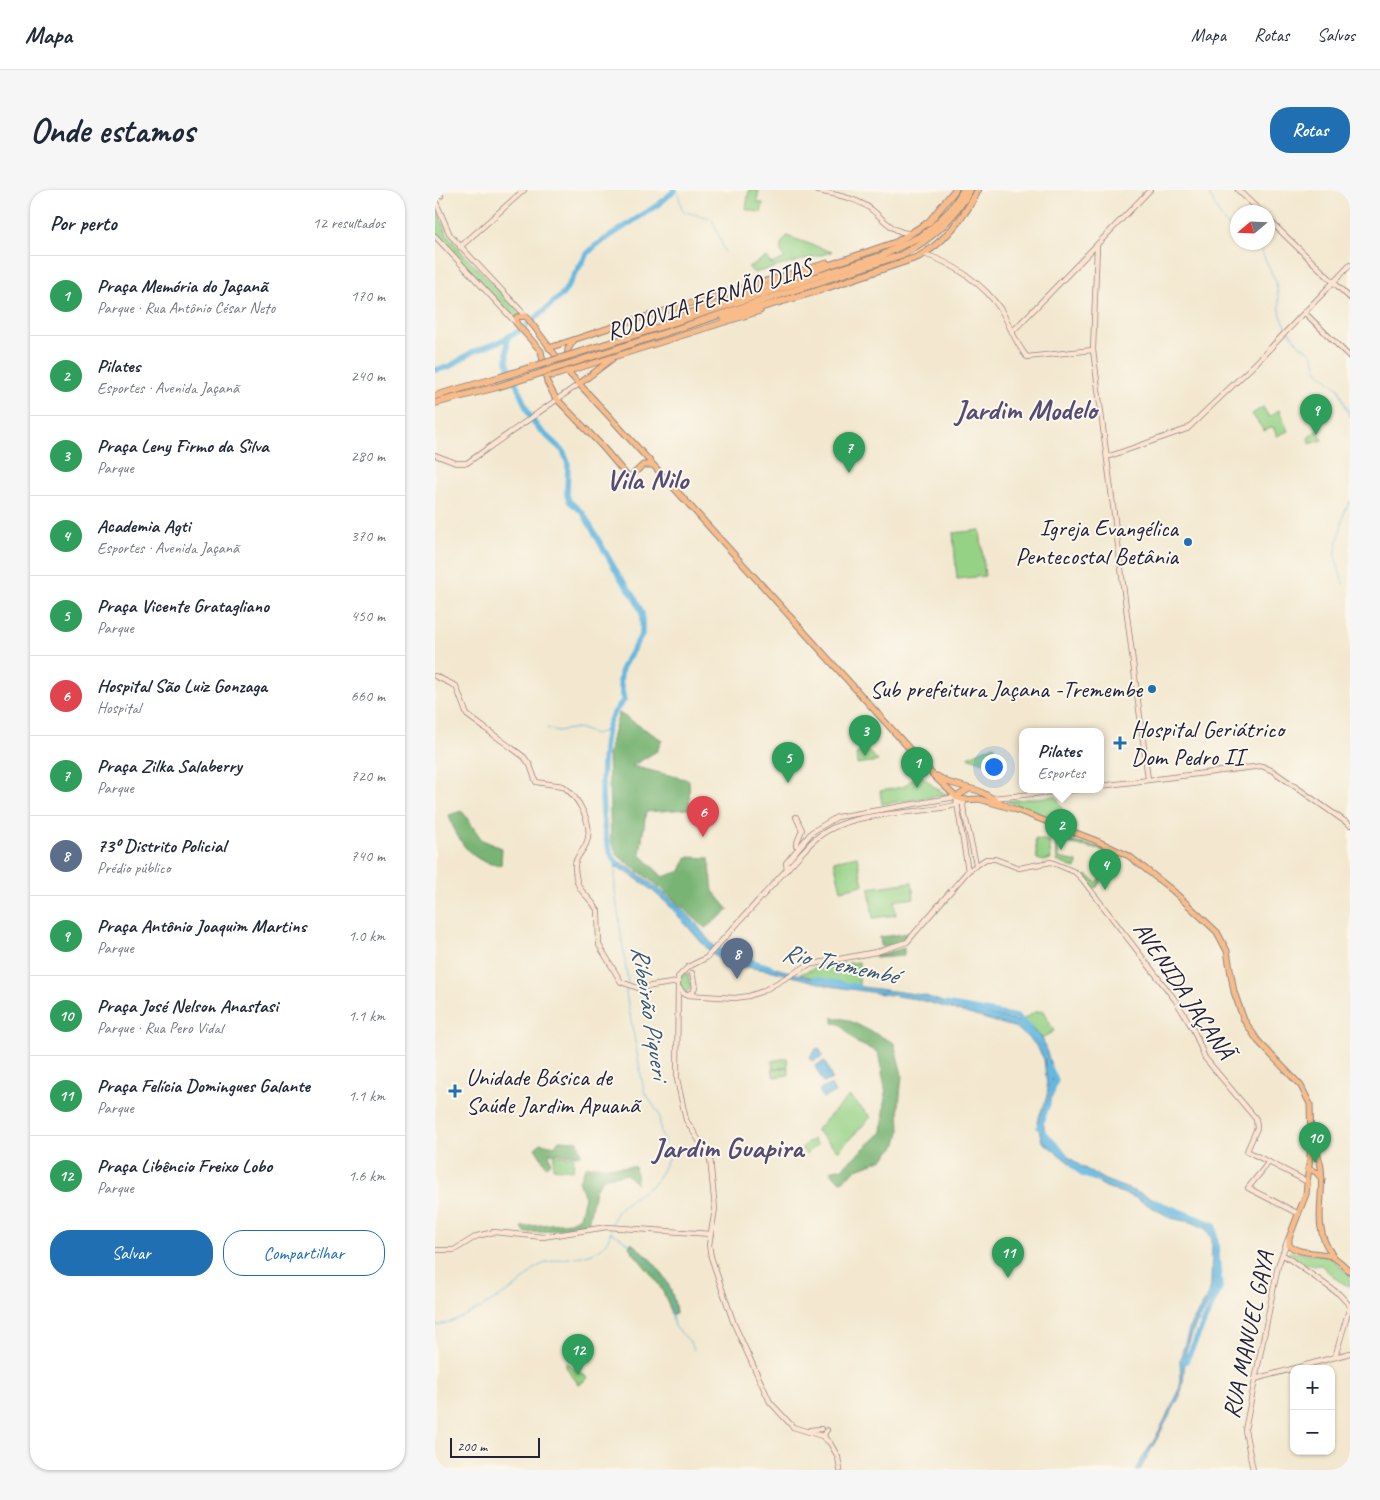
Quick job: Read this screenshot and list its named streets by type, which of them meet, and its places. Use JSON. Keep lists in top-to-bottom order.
{
  "streets": {
    "highway": ["RODOVIA FERNÃO DIAS"],
    "main road": ["RUA MANUEL GAYA"],
    "street": ["AVENIDA JAÇANÃ"]
  },
  "districts": ["Jardim Modelo", "Vila Nilo", "Jardim Guapira"],
  "water": ["Rio Tremembé", "Ribeirão Piqueri"],
  "places": {
    "other": ["Igreja Evangélica Pentecostal Betânia", "Sub prefeitura Jaçana -Tremembe"],
    "health": ["Hospital Geriátrico Dom Pedro II", "Unidade Básica de Saúde Jardim Apuanã"]
  },
  "scale_bar": "200 m",
  "north": "left",
  "page": {
    "header": "Mapa",
    "nav": ["Mapa", "Rotas", "Salvos"],
    "buttons": [
      "Rotas",
      ["Salvar", "Compartilhar"]
    ],
    "title": "Onde estamos",
    "heading": ["Por perto", "12 resultados"],
    "list": [
      {
        "mark": "1",
        "name": "Praça Memória do Jaçanã",
        "note": "Parque · Rua Antônio César Neto",
        "value": "170 m"
      },
      {
        "mark": "2",
        "name": "Pilates",
        "note": "Esportes · Avenida Jaçanã",
        "value": "240 m"
      },
      {
        "mark": "3",
        "name": "Praça Leny Firmo da Silva",
        "note": "Parque",
        "value": "280 m"
      },
      {
        "mark": "4",
        "name": "Academia Agti",
        "note": "Esportes · Avenida Jaçanã",
        "value": "370 m"
      },
      {
        "mark": "5",
        "name": "Praça Vicente Gratagliano",
        "note": "Parque",
        "value": "450 m"
      },
      {
        "mark": "6",
        "name": "Hospital São Luiz Gonzaga",
        "note": "Hospital",
        "value": "660 m"
      },
      {
        "mark": "7",
        "name": "Praça Zilka Salaberry",
        "note": "Parque",
        "value": "720 m"
      },
      {
        "mark": "8",
        "name": "73º Distrito Policial",
        "note": "Prédio público",
        "value": "740 m"
      },
      {
        "mark": "9",
        "name": "Praça Antônio Joaquim Martins",
        "note": "Parque",
        "value": "1.0 km"
      },
      {
        "mark": "10",
        "name": "Praça José Nelson Anastasi",
        "note": "Parque · Rua Pero Vidal",
        "value": "1.1 km"
      },
      {
        "mark": "11",
        "name": "Praça Felícia Domingues Galante",
        "note": "Parque",
        "value": "1.1 km"
      },
      {
        "mark": "12",
        "name": "Praça Libêncio Freixo Lobo",
        "note": "Parque",
        "value": "1.6 km"
      }
    ],
    "pins": [
      "9",
      "7",
      "3",
      "5",
      "1",
      "6",
      "2",
      "4",
      "8",
      "10",
      "11",
      "12"
    ],
    "popup": ["Pilates", "Esportes"],
    "map_buttons": ["+", "−"],
    "scale": "200 m"
  }
}
